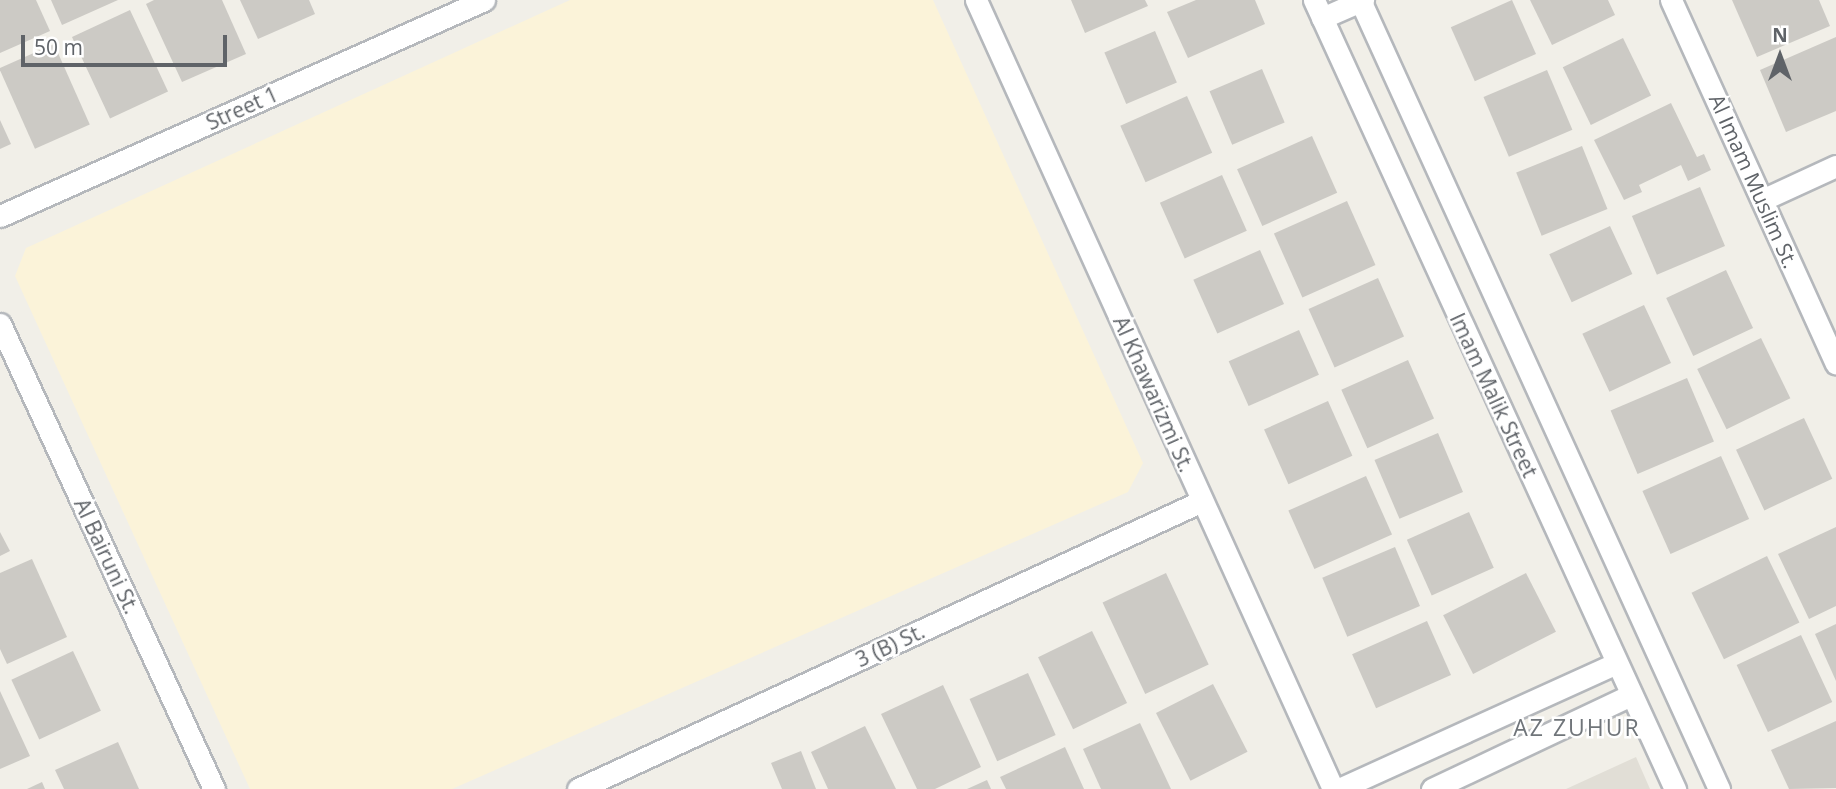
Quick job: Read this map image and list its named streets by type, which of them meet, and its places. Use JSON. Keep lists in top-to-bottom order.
{
  "streets": {
    "street": [
      "Street 1",
      "Al Imam Muslim St.",
      "Al Khawarizmi St.",
      "Imam Malik Street",
      "Al Bairuni St.",
      "3 (B) St."
    ]
  },
  "crossings": [
    ["Al Khawarizmi St.", "3 (B) St."]
  ],
  "districts": ["AZ ZUHUR"],
  "scale_bar": "50 m",
  "north": "top"
}
